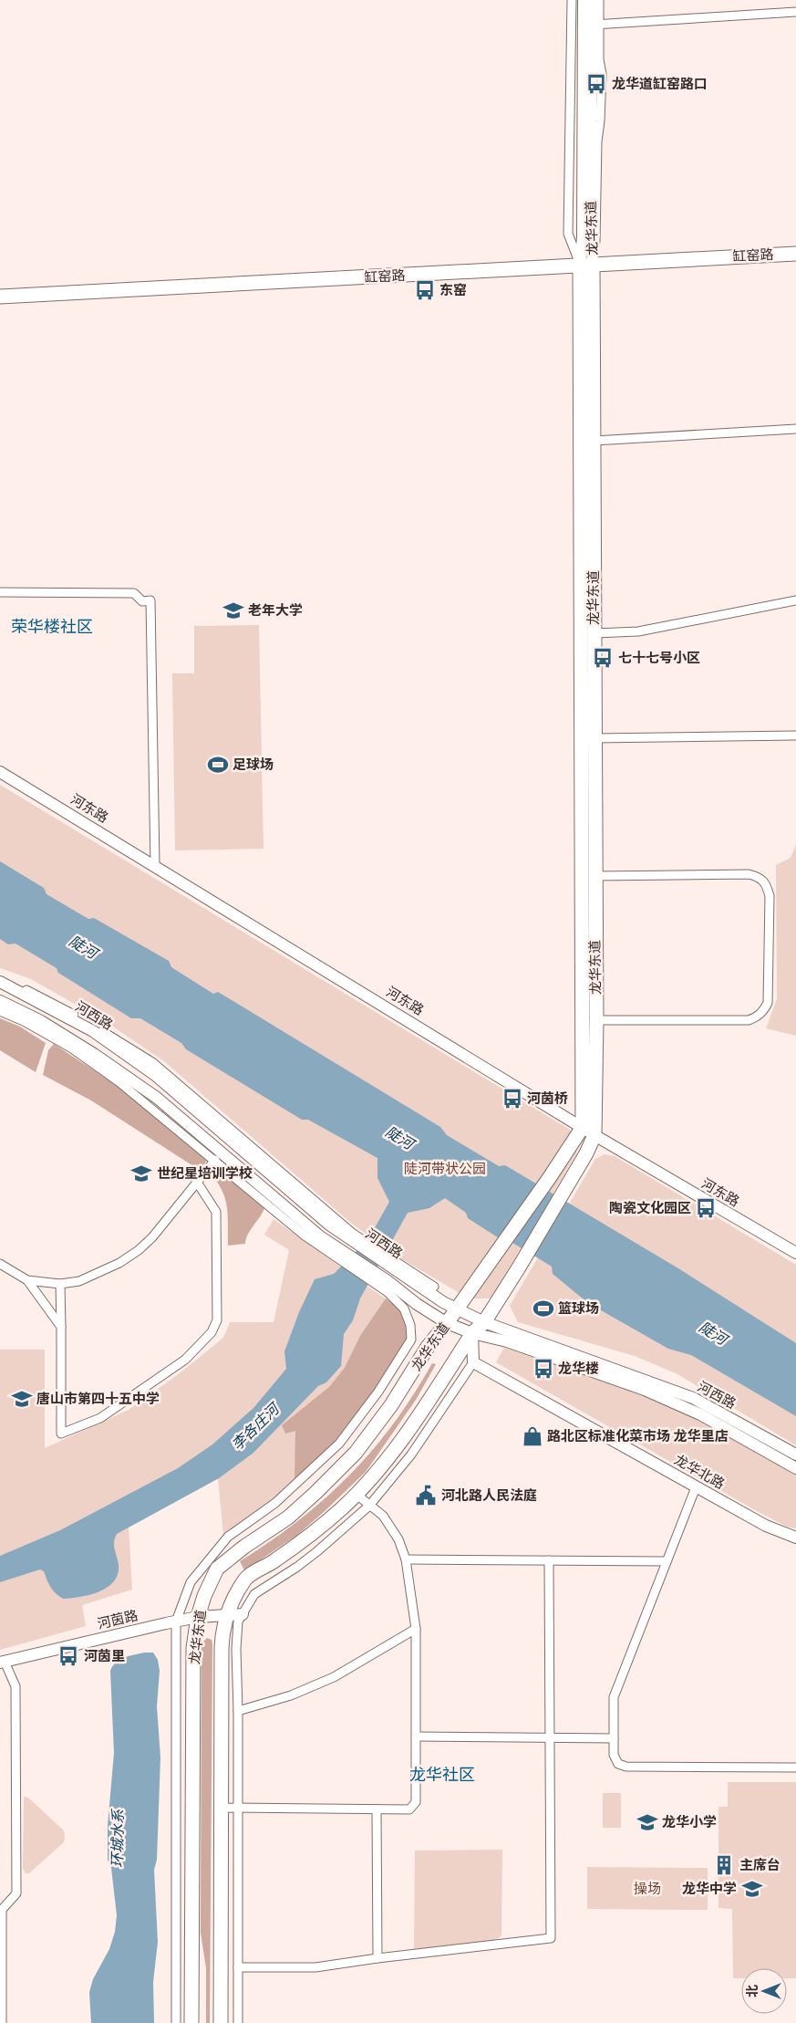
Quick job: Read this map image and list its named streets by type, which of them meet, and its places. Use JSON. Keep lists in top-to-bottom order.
{
  "streets": {
    "main road": [
      "龙华东道",
      "缸窑路",
      "河东路",
      "河西路",
      "龙华北路",
      "河茵路"
    ]
  },
  "crossings": [
    ["龙华东道", "缸窑路"],
    ["龙华东道", "河东路"],
    ["龙华东道", "河西路"],
    ["龙华东道", "河茵路"]
  ],
  "districts": ["荣华楼社区", "龙华社区"],
  "water": ["陡河", "李各庄河", "环城水系"],
  "parks": ["陡河带状公园", "操场"],
  "places": {
    "bus stop": [
      "龙华道缸窑路口",
      "东窑",
      "七十七号小区",
      "河茵桥",
      "陶瓷文化园区",
      "龙华楼",
      "河茵里"
    ],
    "school or university": [
      "老年大学",
      "世纪星培训学校",
      "唐山市第四十五中学",
      "龙华小学",
      "龙华中学"
    ],
    "sports": ["足球场", "篮球场"],
    "shop": ["路北区标准化菜市场 龙华里店"],
    "public building": ["河北路人民法庭"],
    "building": ["主席台"]
  },
  "north": "left"
}
